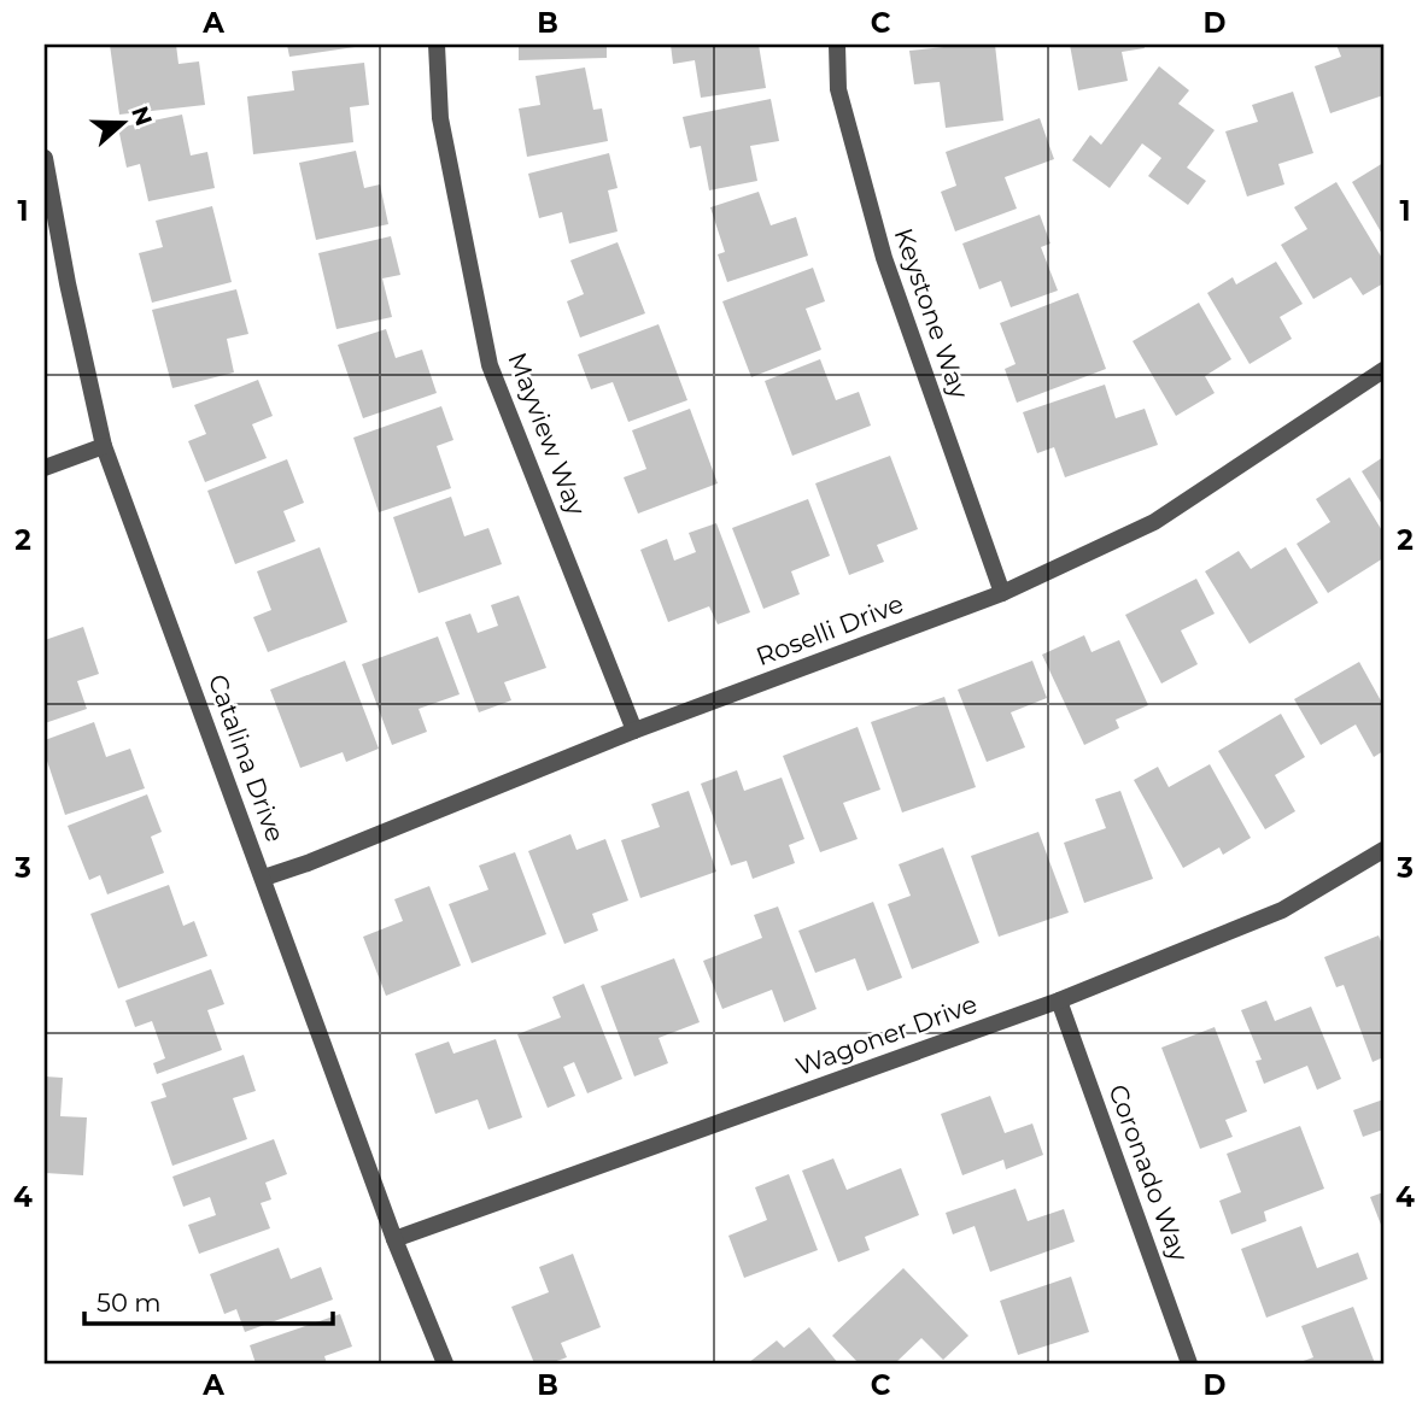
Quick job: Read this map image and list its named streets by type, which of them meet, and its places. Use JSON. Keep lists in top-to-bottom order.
{
  "streets": {
    "street": [
      "Keystone Way",
      "Mayview Way",
      "Roselli Drive",
      "Catalina Drive",
      "Wagoner Drive",
      "Coronado Way"
    ]
  },
  "crossings": [
    ["Keystone Way", "Roselli Drive"],
    ["Mayview Way", "Roselli Drive"],
    ["Roselli Drive", "Catalina Drive"],
    ["Catalina Drive", "Wagoner Drive"],
    ["Wagoner Drive", "Coronado Way"]
  ],
  "scale_bar": "50 m",
  "north": "right",
  "grid": {
    "columns": [
      "A",
      "B",
      "C",
      "D"
    ],
    "rows": [
      "1",
      "2",
      "3",
      "4"
    ]
  }
}
